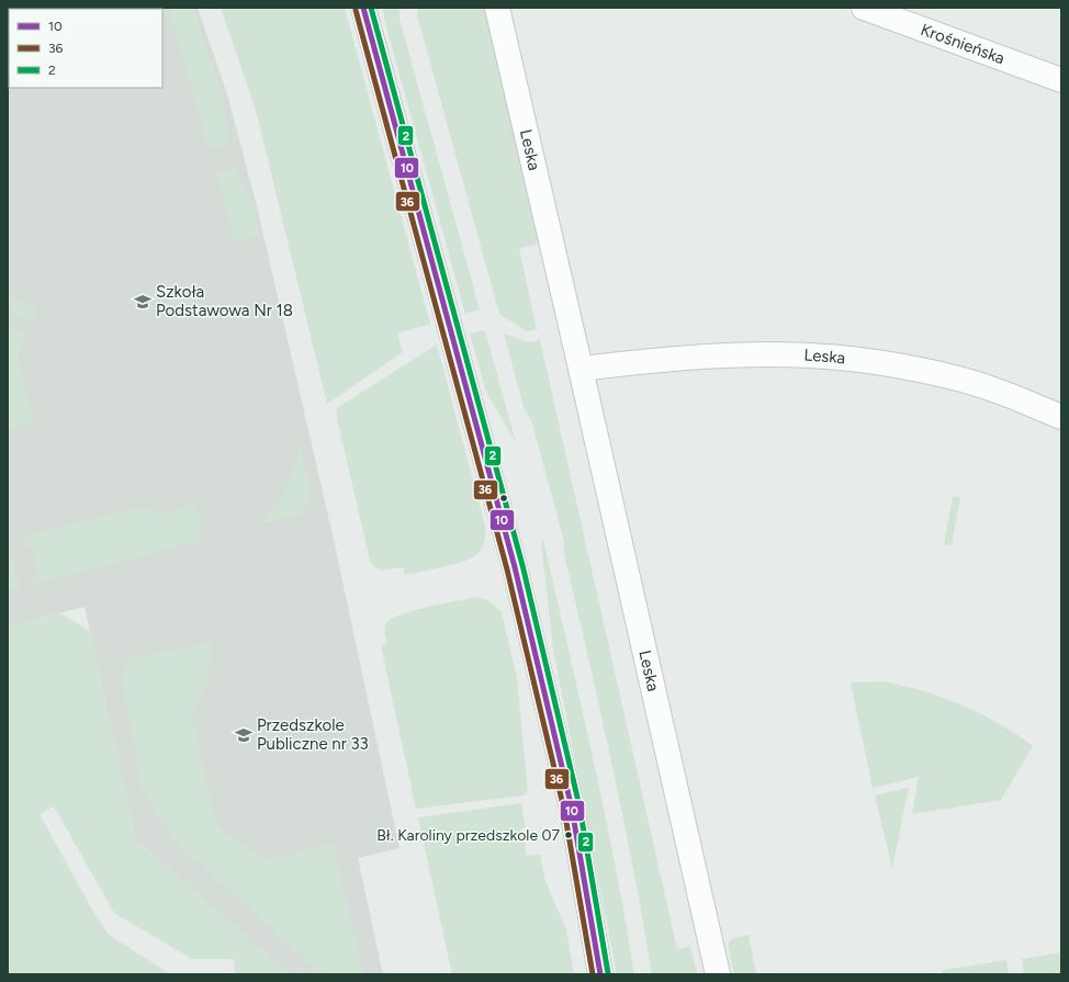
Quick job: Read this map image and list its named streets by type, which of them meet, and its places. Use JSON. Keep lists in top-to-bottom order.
{
  "streets": {
    "street": ["Krośnieńska", "Leska"]
  },
  "places": {
    "school or university": ["Szkoła Podstawowa Nr 18", "Przedszkole Publiczne nr 33"],
    "other": ["Bł. Karoliny przedszkole 07"]
  },
  "lines": ["transit line 10", "transit line 2", "transit line 36"],
  "legend": ["10", "36", "2"]
}
